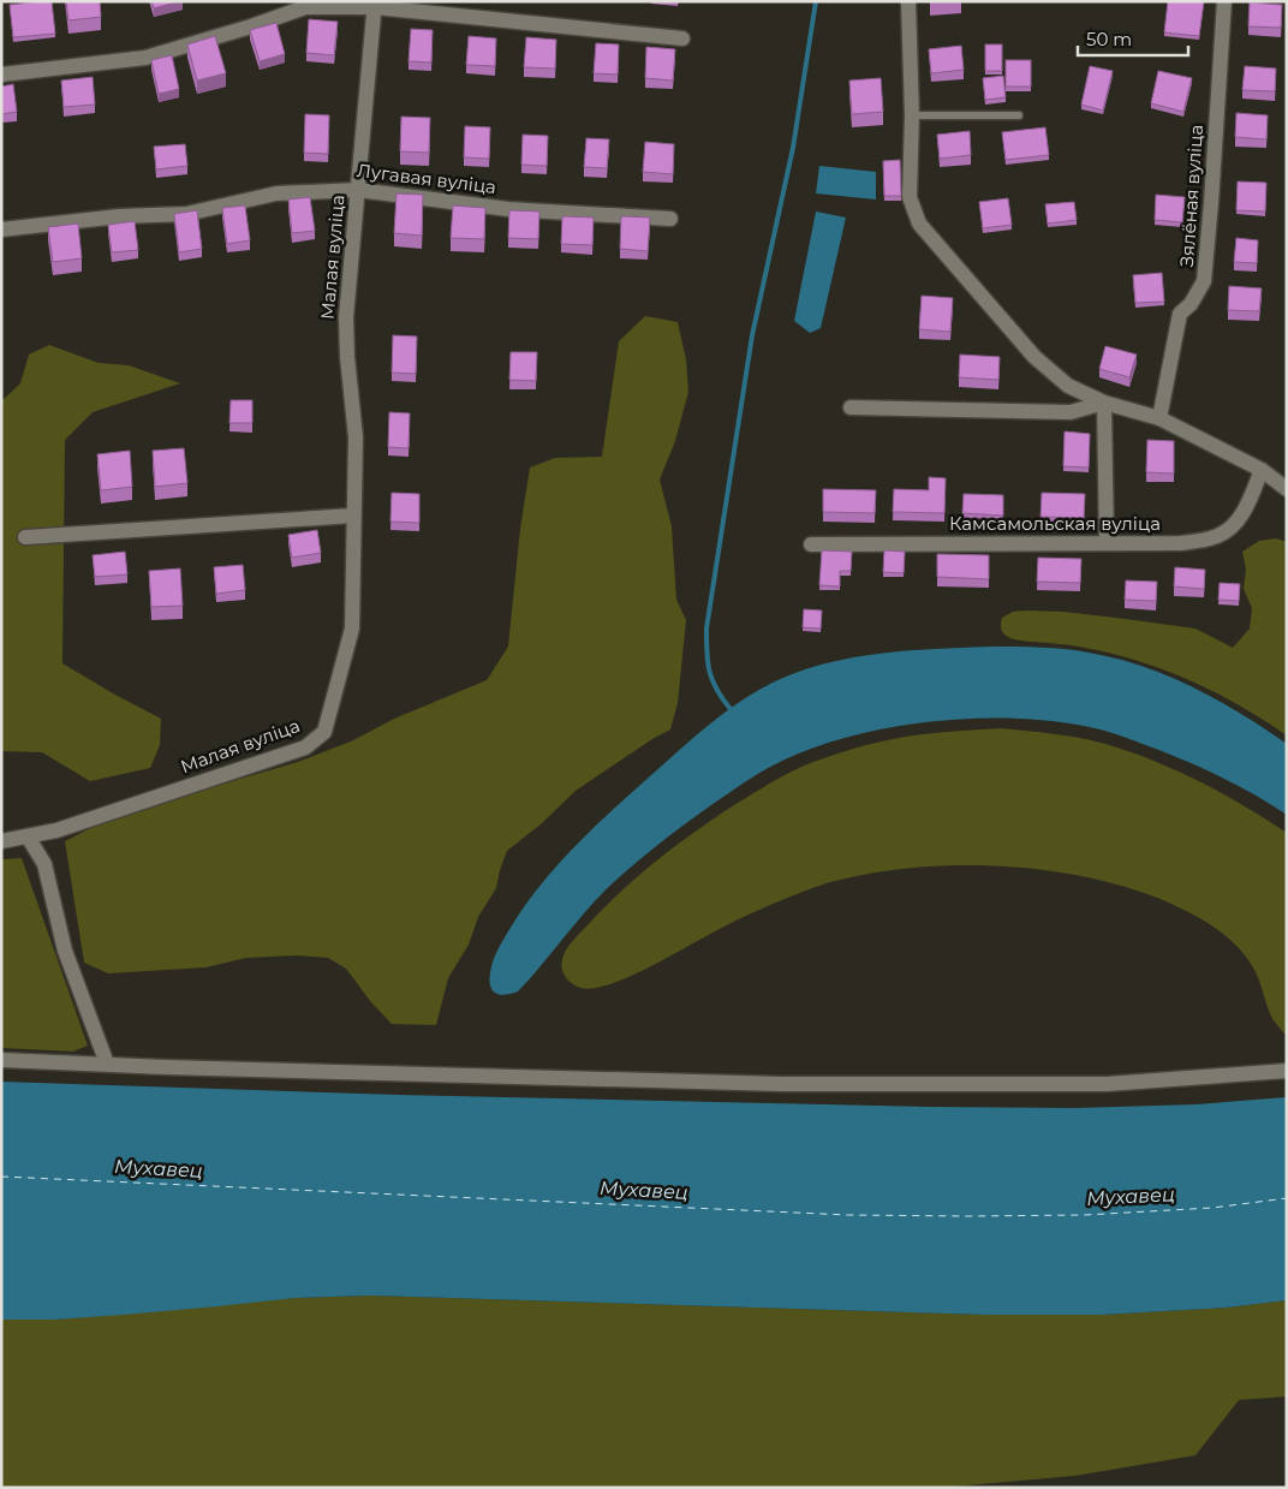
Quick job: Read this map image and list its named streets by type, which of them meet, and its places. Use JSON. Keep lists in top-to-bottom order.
{
  "streets": {
    "street": [
      "Лугавая вуліца",
      "Зялёная вуліца",
      "Малая вуліца",
      "Камсамольская вуліца"
    ]
  },
  "crossings": [
    ["Лугавая вуліца", "Малая вуліца"]
  ],
  "water": ["Мухавец"],
  "scale_bar": "50 m"
}
